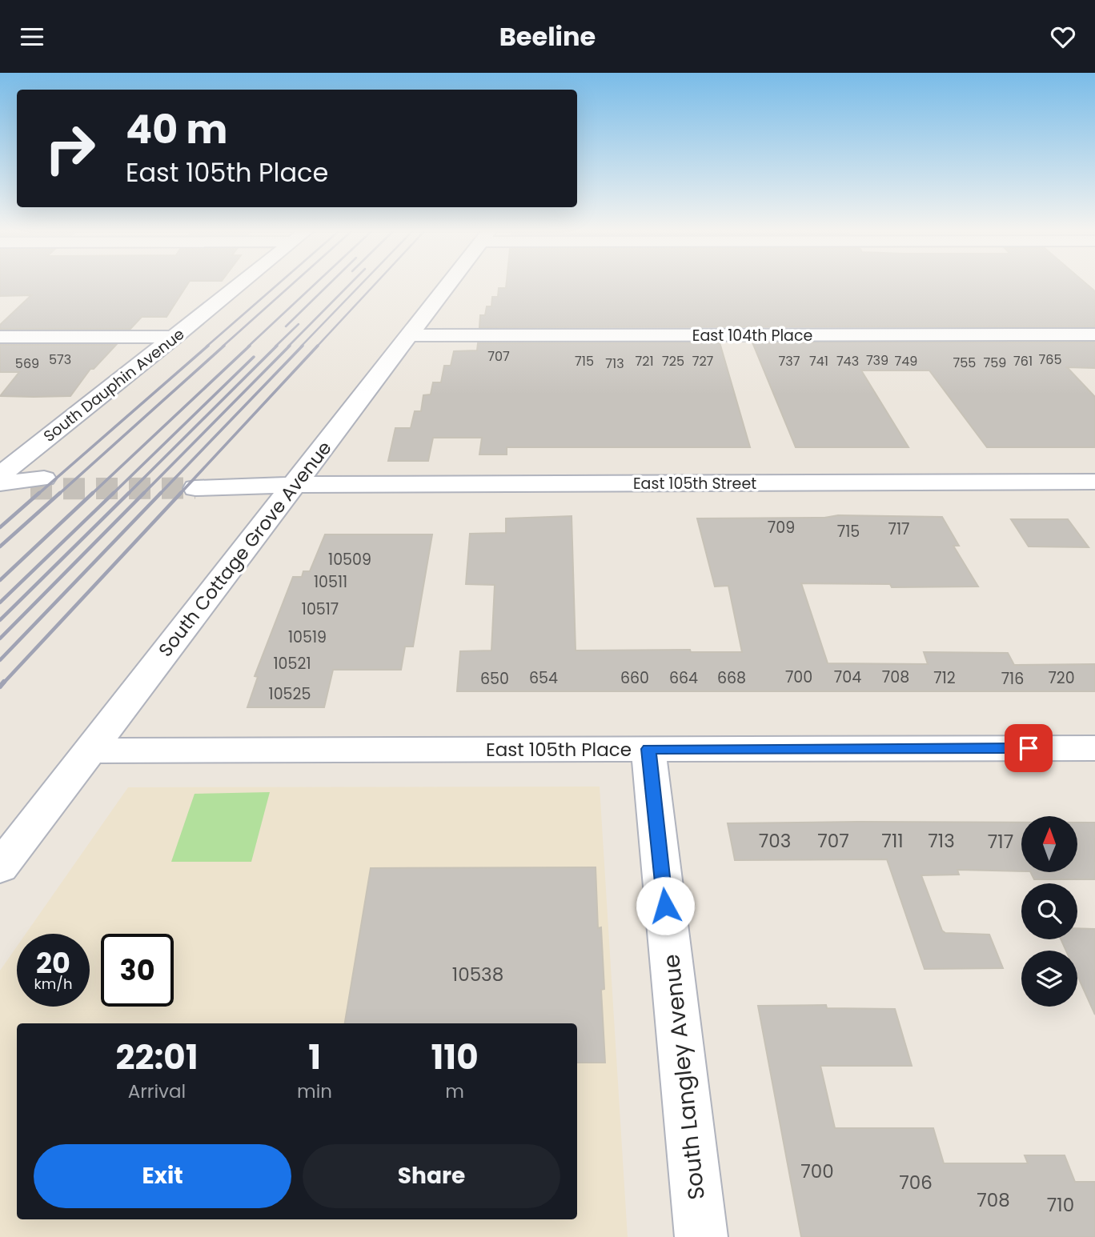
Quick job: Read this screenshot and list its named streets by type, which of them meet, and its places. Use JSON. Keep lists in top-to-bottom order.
{
  "streets": {
    "street": [
      "East 104th Place",
      "South Dauphin Avenue",
      "East 105th Street",
      "South Cottage Grove Avenue",
      "East 105th Place",
      "South Langley Avenue"
    ]
  },
  "crossings": [
    ["East 104th Place", "South Cottage Grove Avenue"],
    ["East 105th Street", "South Cottage Grove Avenue"],
    ["South Cottage Grove Avenue", "East 105th Place"],
    ["East 105th Place", "South Langley Avenue"]
  ],
  "house_numbers": [
    "707",
    "573",
    "765",
    "739",
    "715",
    "721",
    "725",
    "727",
    "737",
    "741",
    "743",
    "749",
    "761",
    "755",
    "759",
    "569",
    "713",
    "709",
    "717",
    "715",
    "10509",
    "10511",
    "10517",
    "10519",
    "10521",
    "700",
    "704",
    "708",
    "654",
    "660",
    "664",
    "668",
    "712",
    "720",
    "650",
    "716",
    "10525",
    "703",
    "707",
    "711",
    "713",
    "717",
    "10538",
    "700",
    "706",
    "708",
    "710"
  ],
  "north": "top",
  "page": {
    "header": "Beeline",
    "turn": ["40 m", "East 105th Place"],
    "speed": "20 km/h",
    "limit": "30",
    "eta": [
      "22:01",
      "Arrival",
      "1",
      "min",
      "110",
      "m"
    ],
    "buttons": ["Exit", "Share"]
  }
}
